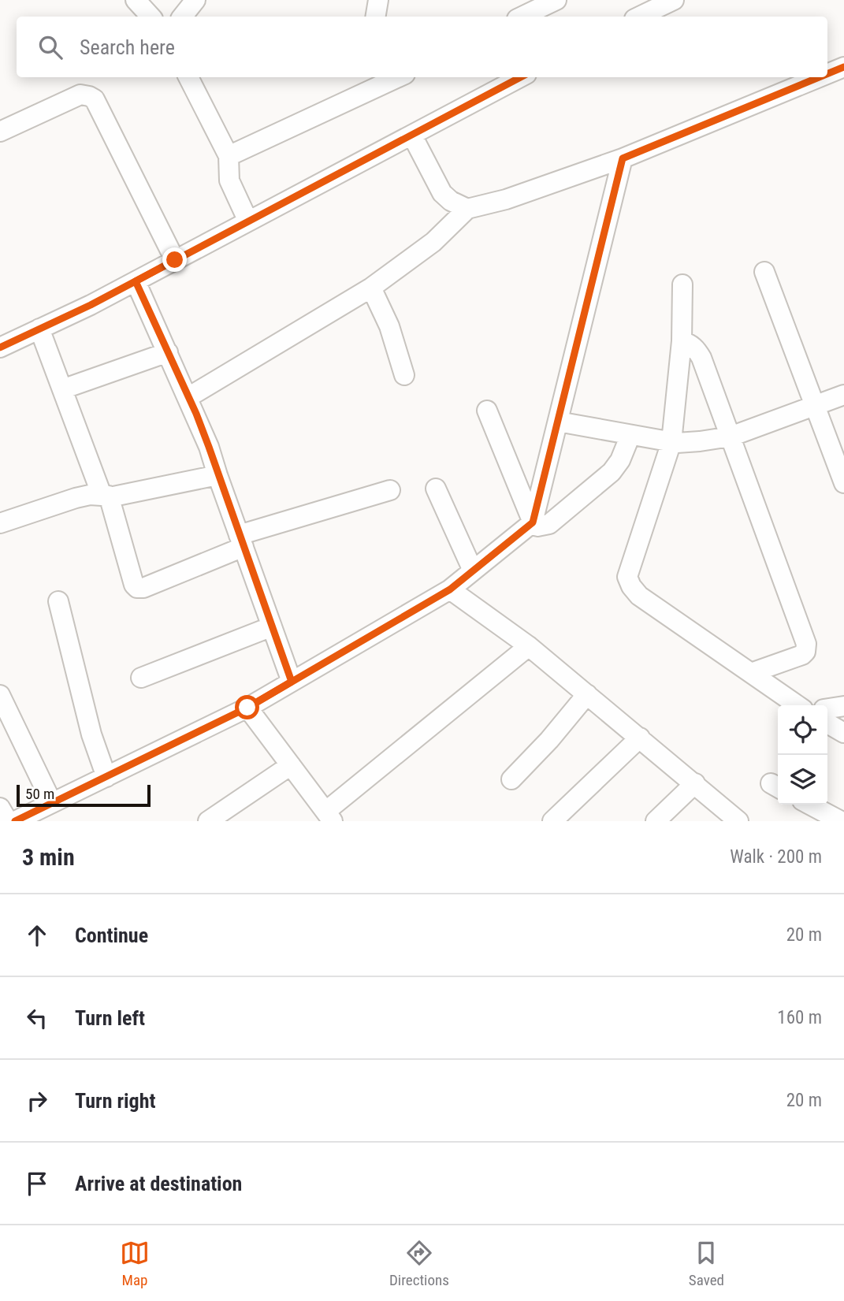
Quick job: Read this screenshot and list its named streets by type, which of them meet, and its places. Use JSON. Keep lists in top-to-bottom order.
{
  "scale_bar": "50 m",
  "page": {
    "search": "Search here",
    "scale": "50 m",
    "heading": ["3 min", "Walk · 200 m"],
    "list": [
      ["Continue", "20 m"],
      ["Turn left", "160 m"],
      ["Turn right", "20 m"],
      "Arrive at destination"
    ],
    "nav": ["Map", "Directions", "Saved"]
  }
}
